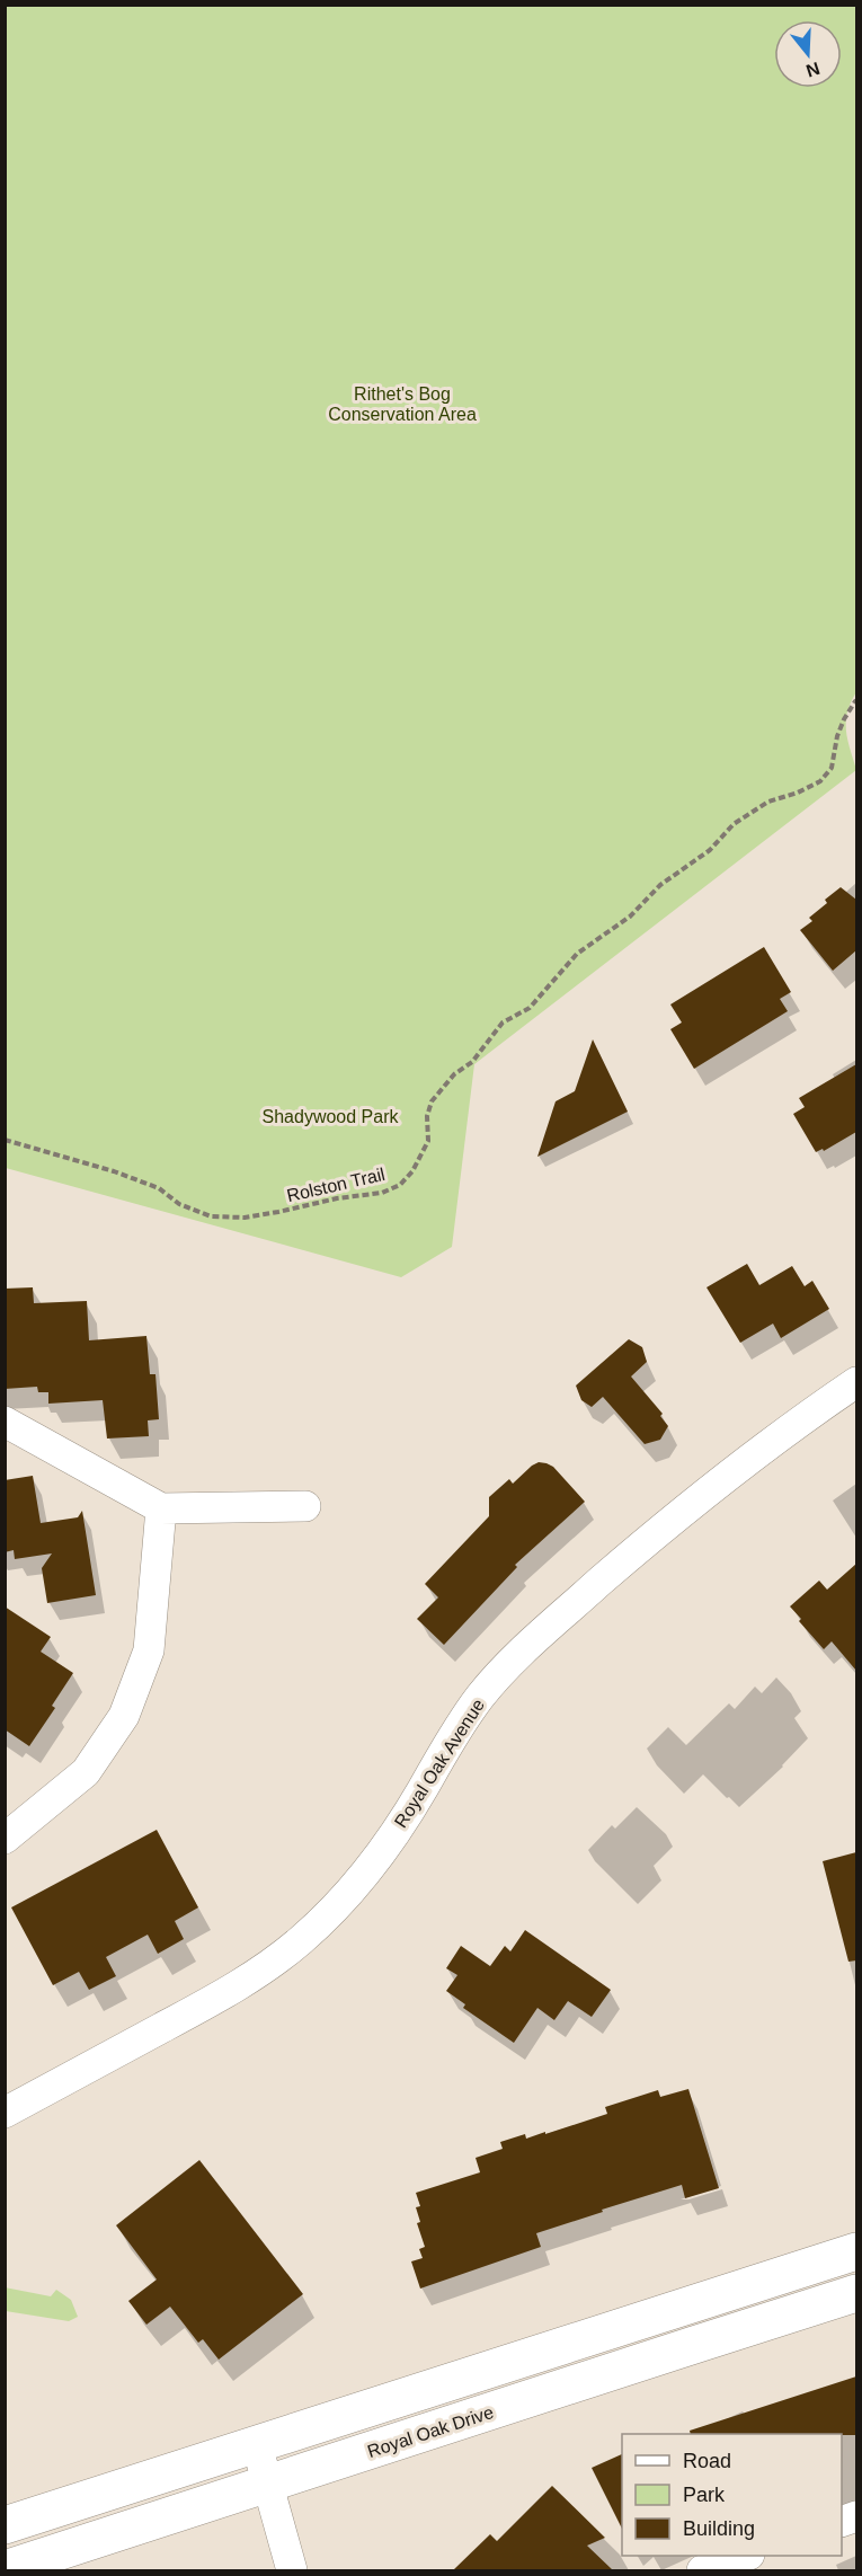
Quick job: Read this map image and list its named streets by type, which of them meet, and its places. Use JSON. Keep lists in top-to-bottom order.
{
  "streets": {
    "main road": ["Royal Oak Drive"],
    "street": ["Royal Oak Avenue"],
    "path": ["Rolston Trail"]
  },
  "parks": ["Rithet's Bog Conservation Area", "Shadywood Park"],
  "legend": ["Road", "Park", "Building"],
  "north": "bottom"
}
